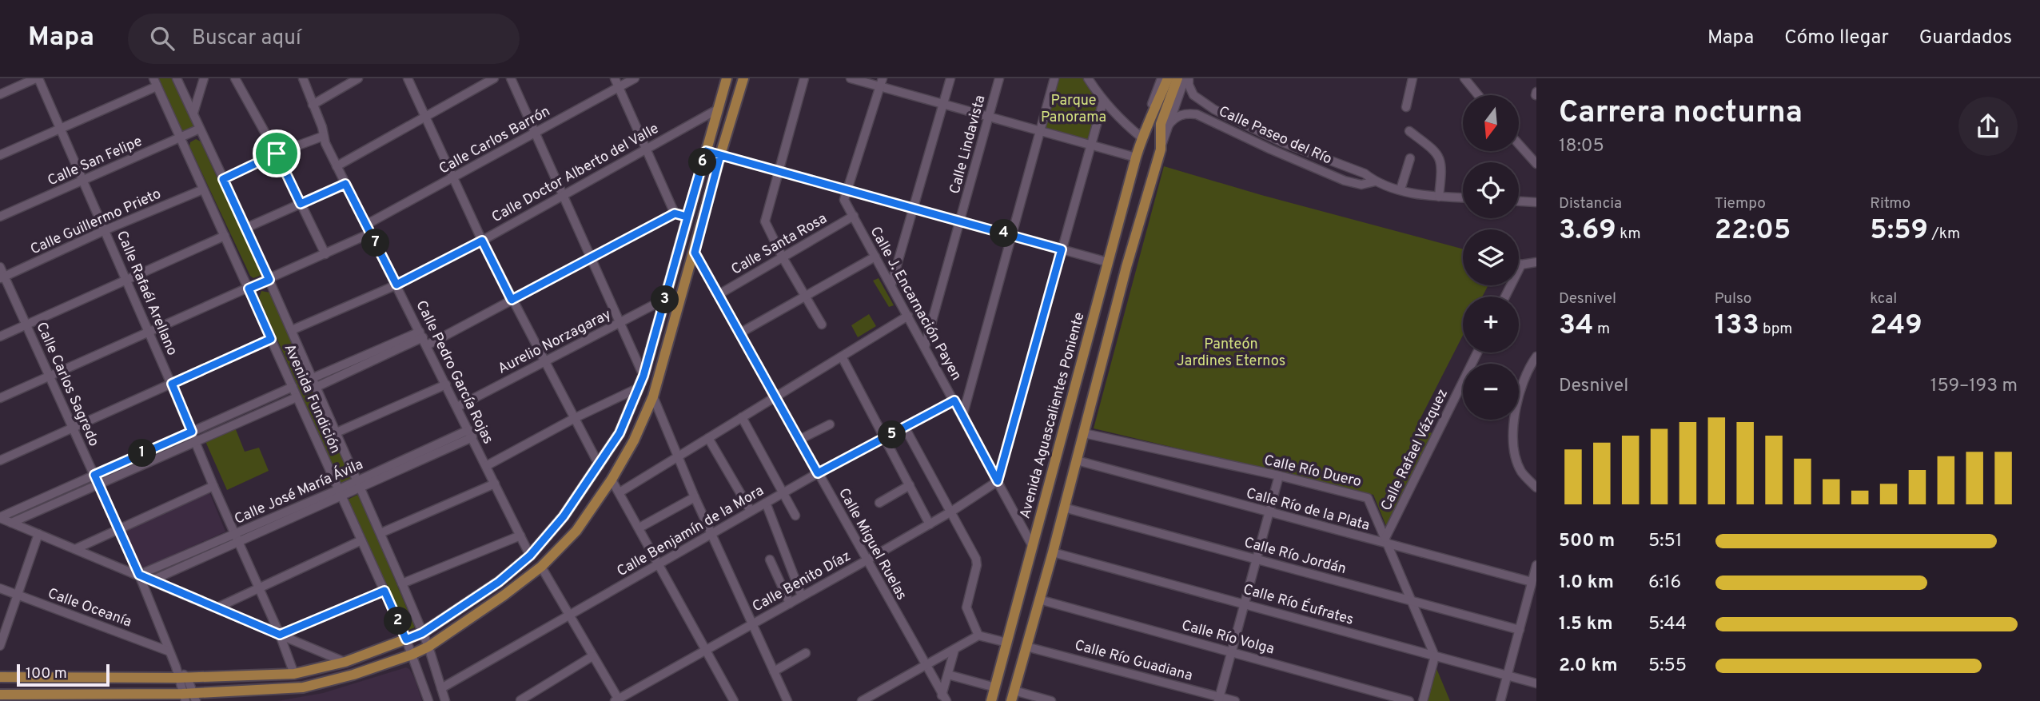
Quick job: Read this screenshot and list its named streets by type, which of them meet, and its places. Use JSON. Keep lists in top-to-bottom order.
{
  "streets": {
    "main road": ["Avenida Aguascalientes Poniente"],
    "street": [
      "Calle Paseo del Río",
      "Calle Carlos Barrón",
      "Calle Lindavista",
      "Calle San Felipe",
      "Calle Doctor Alberto del Valle",
      "Calle Guillermo Prieto",
      "Calle Santa Rosa",
      "Calle Rafaél Arellano",
      "Calle J. Encarnación Payen",
      "Aurelio Norzagaray",
      "Calle Pedro García Rojas",
      "Calle Carlos Sagredo",
      "Avenida Fundición",
      "Calle Rafael Vázquez",
      "Calle Río Duero",
      "Calle José María Ávila",
      "Calle Río de la Plata",
      "Calle Benjamín de la Mora",
      "Calle Miguel Ruelas",
      "Calle Río Jordán",
      "Calle Benito Díaz",
      "Calle Río Éufrates",
      "Calle Oceanía",
      "Calle Río Volga",
      "Calle Río Guadiana"
    ]
  },
  "crossings": [
    ["Calle Carlos Barrón", "Calle Pedro García Rojas"],
    ["Calle Lindavista", "Calle J. Encarnación Payen"],
    ["Calle San Felipe", "Calle Rafaél Arellano"],
    ["Calle San Felipe", "Avenida Fundición"],
    ["Calle Doctor Alberto del Valle", "Calle Pedro García Rojas"],
    ["Calle Doctor Alberto del Valle", "Avenida Fundición"],
    ["Calle Guillermo Prieto", "Calle Rafaél Arellano"],
    ["Calle Guillermo Prieto", "Calle Carlos Sagredo"],
    ["Calle Guillermo Prieto", "Avenida Fundición"],
    ["Calle Santa Rosa", "Calle J. Encarnación Payen"],
    ["Calle Santa Rosa", "Calle Miguel Ruelas"],
    ["Calle Rafaél Arellano", "Calle José María Ávila"],
    ["Calle J. Encarnación Payen", "Avenida Aguascalientes Poniente"],
    ["Calle J. Encarnación Payen", "Calle Benjamín de la Mora"],
    ["Calle J. Encarnación Payen", "Calle Benito Díaz"],
    ["Aurelio Norzagaray", "Calle Pedro García Rojas"],
    ["Calle Pedro García Rojas", "Calle José María Ávila"],
    ["Calle Carlos Sagredo", "Calle José María Ávila"],
    ["Calle Carlos Sagredo", "Calle Oceanía"],
    ["Avenida Fundición", "Calle José María Ávila"],
    ["Avenida Fundición", "Calle Benjamín de la Mora"],
    ["Calle Rafael Vázquez", "Calle Río Duero"],
    ["Calle Rafael Vázquez", "Calle Río de la Plata"],
    ["Calle Río Duero", "Calle Río de la Plata"],
    ["Calle Río Duero", "Calle Río Jordán"],
    ["Calle Río Duero", "Calle Río Éufrates"],
    ["Calle Benjamín de la Mora", "Calle Miguel Ruelas"],
    ["Calle Miguel Ruelas", "Calle Benito Díaz"]
  ],
  "parks": ["Parque Panorama", "Panteón Jardines Eternos"],
  "scale_bar": "100 m",
  "north": "bottom",
  "page": {
    "header": "Mapa",
    "search": "Buscar aquí",
    "nav": ["Mapa", "Cómo llegar", "Guardados"],
    "heading": ["Carrera nocturna", "18:05"],
    "map_buttons": ["+", "−"],
    "pins": [
      "6",
      "4",
      "7",
      "3",
      "5",
      "1",
      "2"
    ],
    "stats": [
      ["Distancia", "3.69 km"],
      ["Tiempo", "22:05"],
      ["Ritmo", "5:59 /km"],
      ["Desnivel", "34 m"],
      ["Pulso", "133 bpm"],
      ["kcal", "249"]
    ],
    "chart": ["Desnivel", "159–193 m"],
    "list": [
      {
        "name": "500 m",
        "note": "5:51"
      },
      {
        "name": "1.0 km",
        "note": "6:16"
      },
      {
        "name": "1.5 km",
        "note": "5:44"
      },
      {
        "name": "2.0 km",
        "note": "5:55"
      }
    ],
    "scale": "100 m"
  }
}
